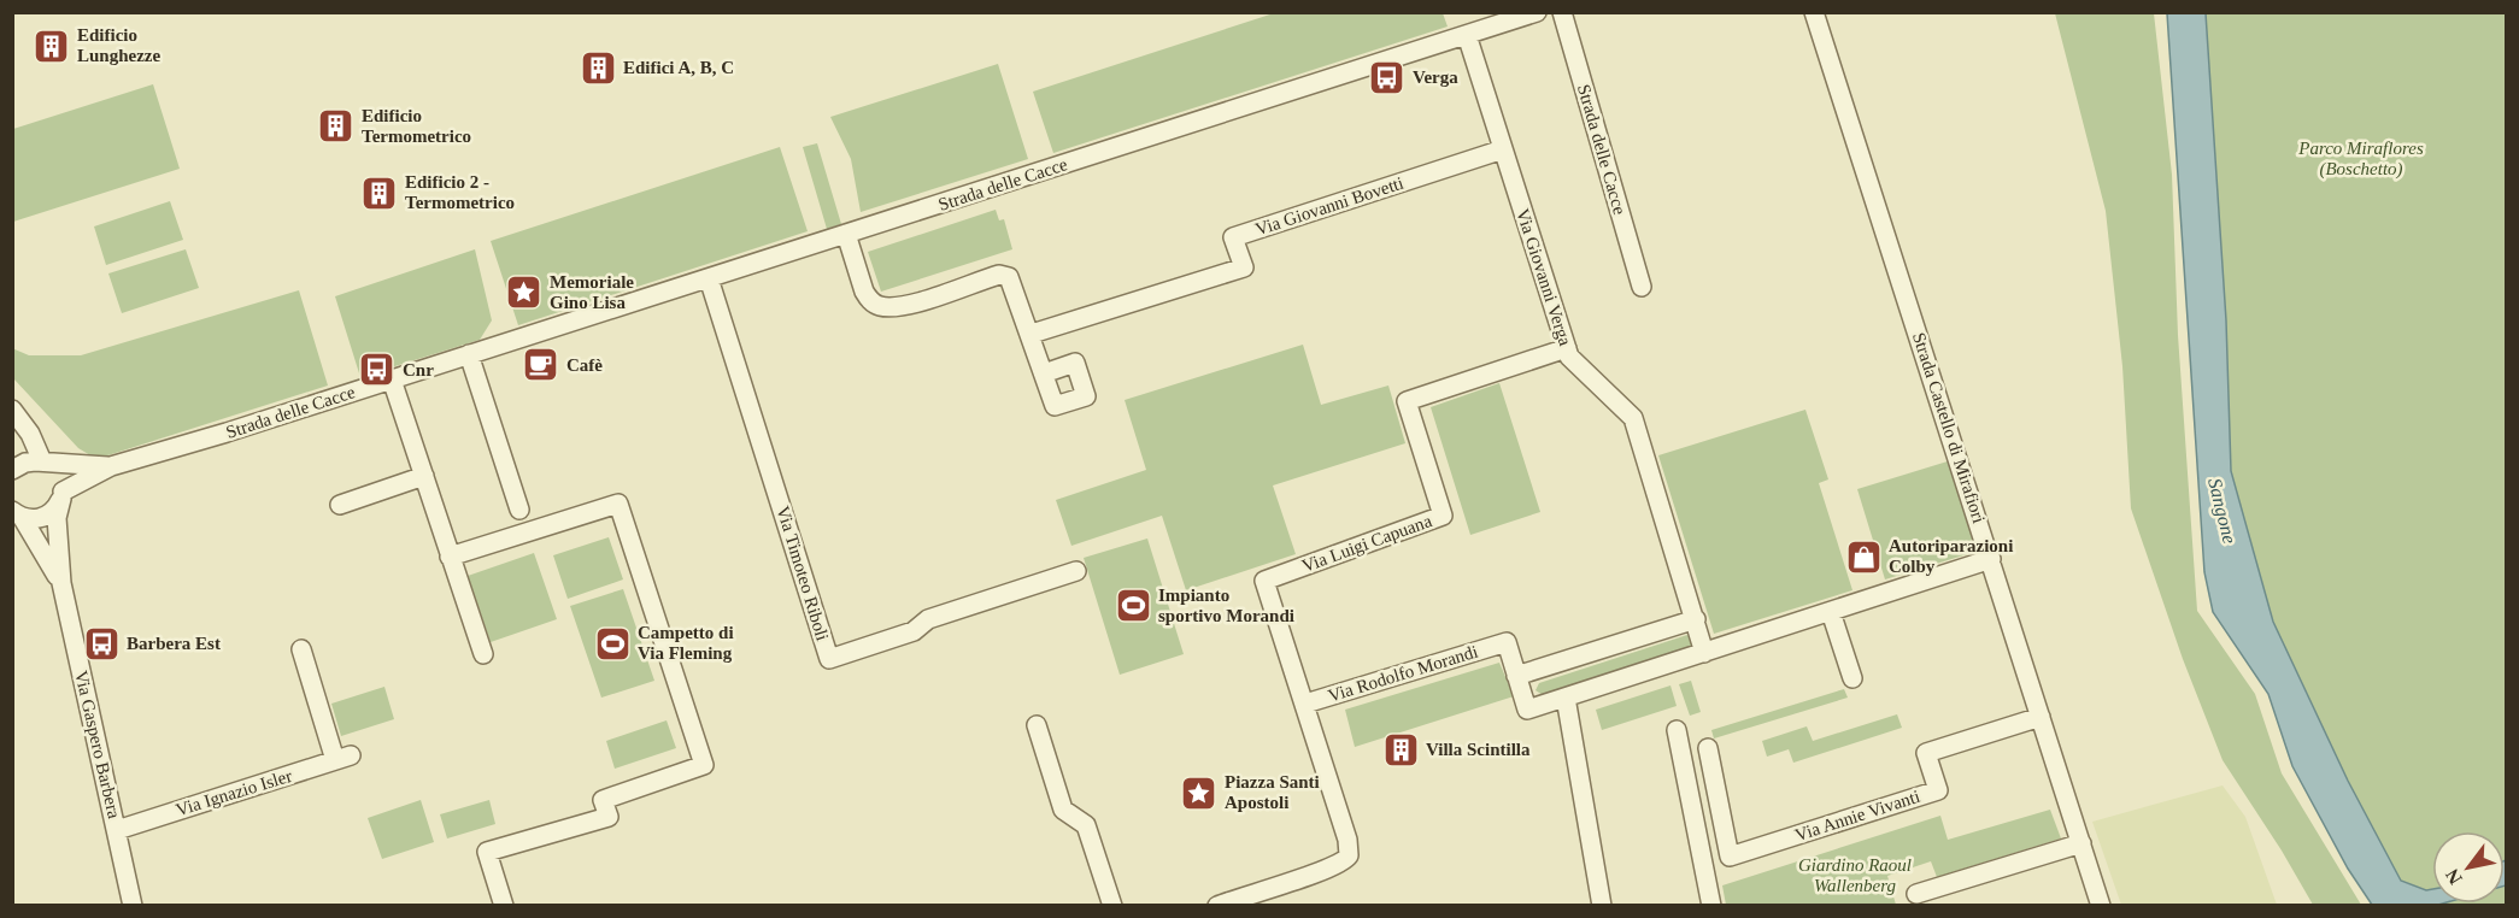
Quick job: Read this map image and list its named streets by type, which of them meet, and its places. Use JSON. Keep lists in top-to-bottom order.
{
  "streets": {
    "street": [
      "Strada delle Cacce",
      "Via Giovanni Bovetti",
      "Via Giovanni Verga",
      "Strada Castello di Mirafiori",
      "Via Luigi Capuana",
      "Via Timoteo Riboli",
      "Via Rodolfo Morandi",
      "Via Gaspero Barbera",
      "Via Ignazio Isler",
      "Via Annie Vivanti"
    ]
  },
  "crossings": [
    ["Strada delle Cacce", "Via Giovanni Verga"],
    ["Strada delle Cacce", "Via Timoteo Riboli"],
    ["Strada delle Cacce", "Via Gaspero Barbera"],
    ["Via Giovanni Bovetti", "Via Giovanni Verga"],
    ["Via Giovanni Verga", "Via Luigi Capuana"],
    ["Strada Castello di Mirafiori", "Via Rodolfo Morandi"],
    ["Strada Castello di Mirafiori", "Via Annie Vivanti"],
    ["Via Luigi Capuana", "Via Rodolfo Morandi"],
    ["Via Gaspero Barbera", "Via Ignazio Isler"]
  ],
  "water": ["Sangone"],
  "parks": ["Parco Miraflores (Boschetto)", "Giardino Raoul Wallenberg"],
  "places": {
    "building": [
      "Edificio Lunghezze",
      "Edifici A, B, C",
      "Edificio Termometrico",
      "Edificio 2 - Termometrico",
      "Villa Scintilla"
    ],
    "bus stop": ["Verga", "Cnr", "Barbera Est"],
    "place": ["Memoriale Gino Lisa", "Piazza Santi Apostoli"],
    "cafe": ["Cafè"],
    "shop": ["Autoriparazioni Colby"],
    "sports": ["Impianto sportivo Morandi", "Campetto di Via Fleming"]
  },
  "north": "bottom left"
}
